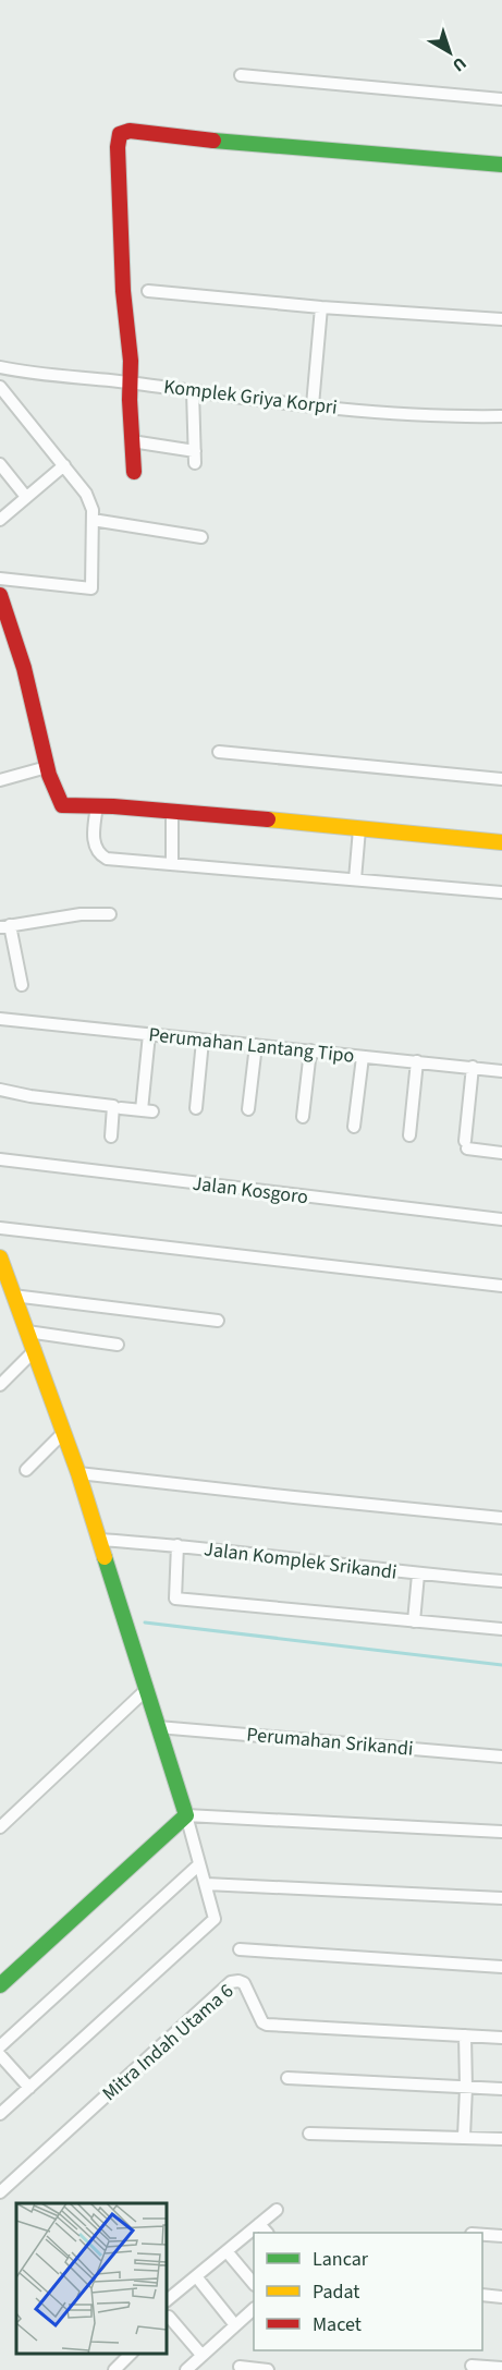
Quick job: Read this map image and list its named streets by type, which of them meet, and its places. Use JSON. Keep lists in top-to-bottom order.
{
  "streets": {
    "street": [
      "Komplek Griya Korpri",
      "Perumahan Lantang Tipo",
      "Jalan Kosgoro",
      "Jalan Komplek Srikandi",
      "Perumahan Srikandi",
      "Mitra Indah Utama 6"
    ]
  },
  "legend": ["Lancar", "Padat", "Macet"],
  "north": "bottom right"
}
